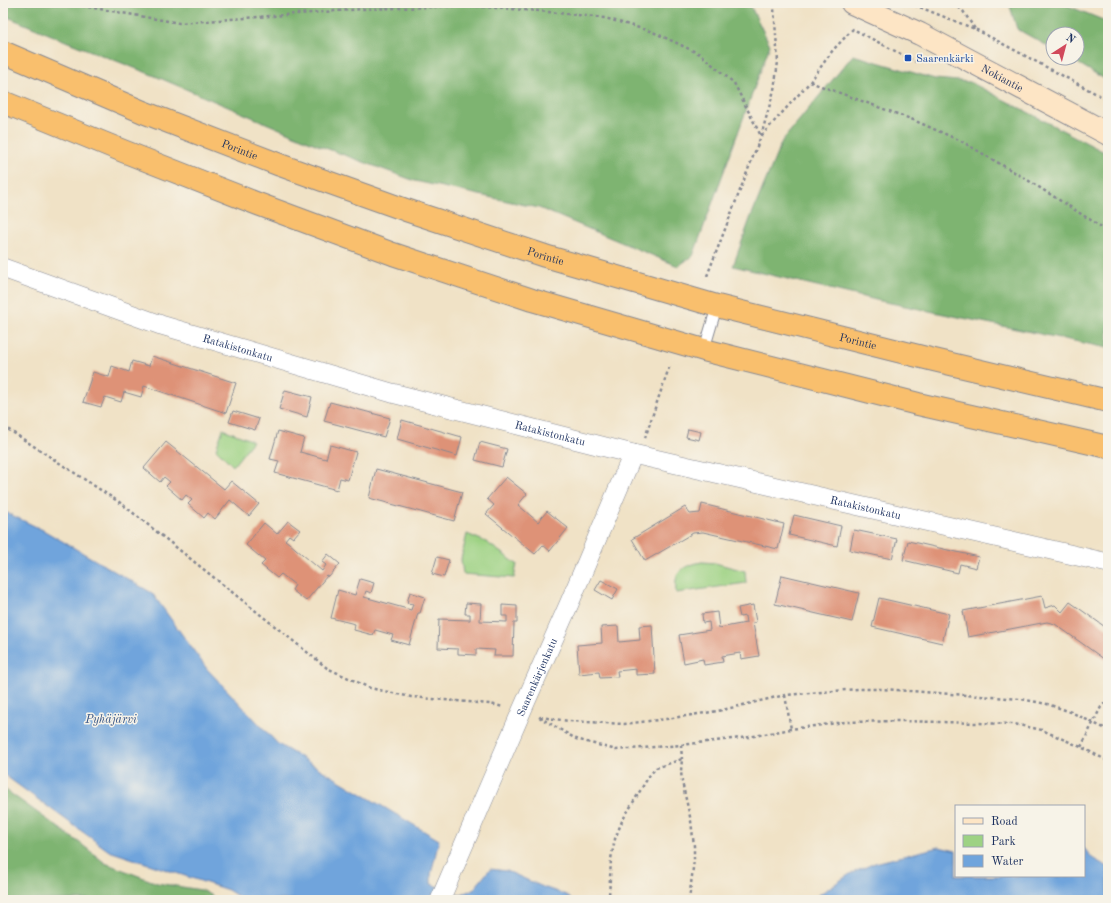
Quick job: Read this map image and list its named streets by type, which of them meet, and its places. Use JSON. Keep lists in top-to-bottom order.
{
  "streets": {
    "highway": ["Porintie"],
    "main road": ["Nokiantie"],
    "street": ["Ratakistonkatu", "Saarenkärjenkatu"]
  },
  "crossings": [
    ["Ratakistonkatu", "Saarenkärjenkatu"]
  ],
  "water": ["Pyhäjärvi"],
  "places": {
    "transit": ["Saarenkärki"]
  },
  "legend": ["Road", "Park", "Water"],
  "north": "top right"
}
